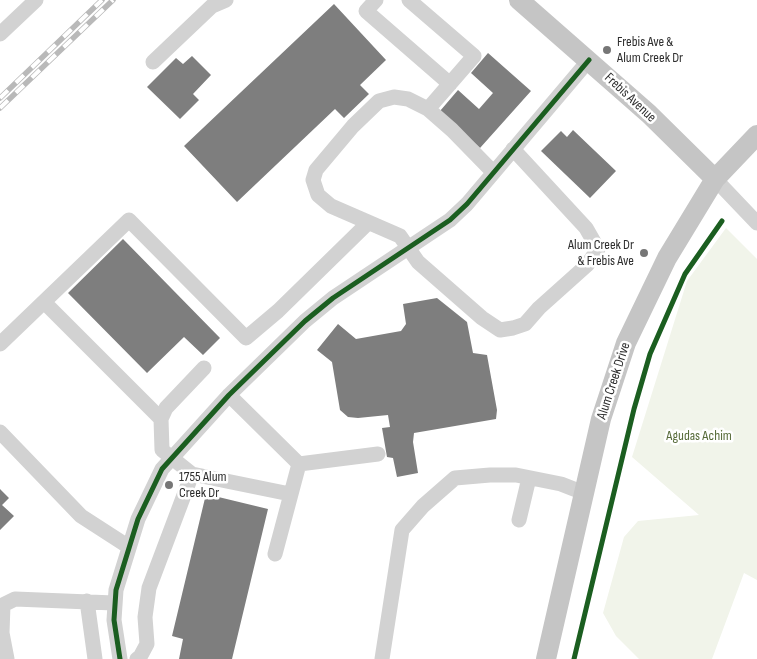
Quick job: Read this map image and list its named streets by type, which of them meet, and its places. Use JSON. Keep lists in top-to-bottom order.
{
  "streets": {
    "main road": ["Frebis Avenue", "Alum Creek Drive"]
  },
  "crossings": [
    ["Frebis Avenue", "Alum Creek Drive"]
  ],
  "parks": ["Agudas Achim"],
  "places": ["Frebis Ave & Alum Creek Dr", "Alum Creek Dr & Frebis Ave", "1755 Alum Creek Dr"]
}
